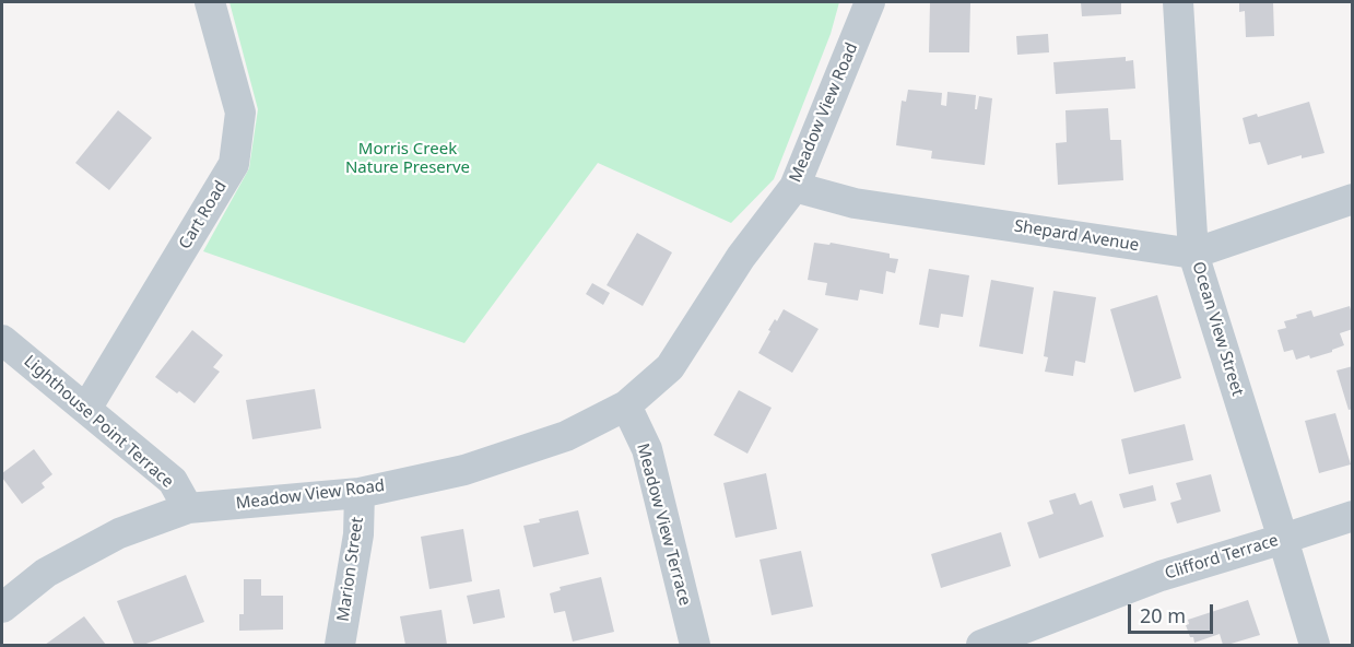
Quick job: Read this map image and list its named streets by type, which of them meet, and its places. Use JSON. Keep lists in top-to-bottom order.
{
  "streets": {
    "street": [
      "Meadow View Road",
      "Cart Road",
      "Shepard Avenue",
      "Ocean View Street",
      "Lighthouse Point Terrace",
      "Meadow View Terrace",
      "Clifford Terrace",
      "Marion Street"
    ]
  },
  "crossings": [
    ["Meadow View Road", "Shepard Avenue"],
    ["Meadow View Road", "Lighthouse Point Terrace"],
    ["Meadow View Road", "Meadow View Terrace"],
    ["Meadow View Road", "Marion Street"],
    ["Cart Road", "Lighthouse Point Terrace"],
    ["Shepard Avenue", "Ocean View Street"],
    ["Ocean View Street", "Clifford Terrace"]
  ],
  "parks": ["Morris Creek Nature Preserve"],
  "scale_bar": "20 m"
}
